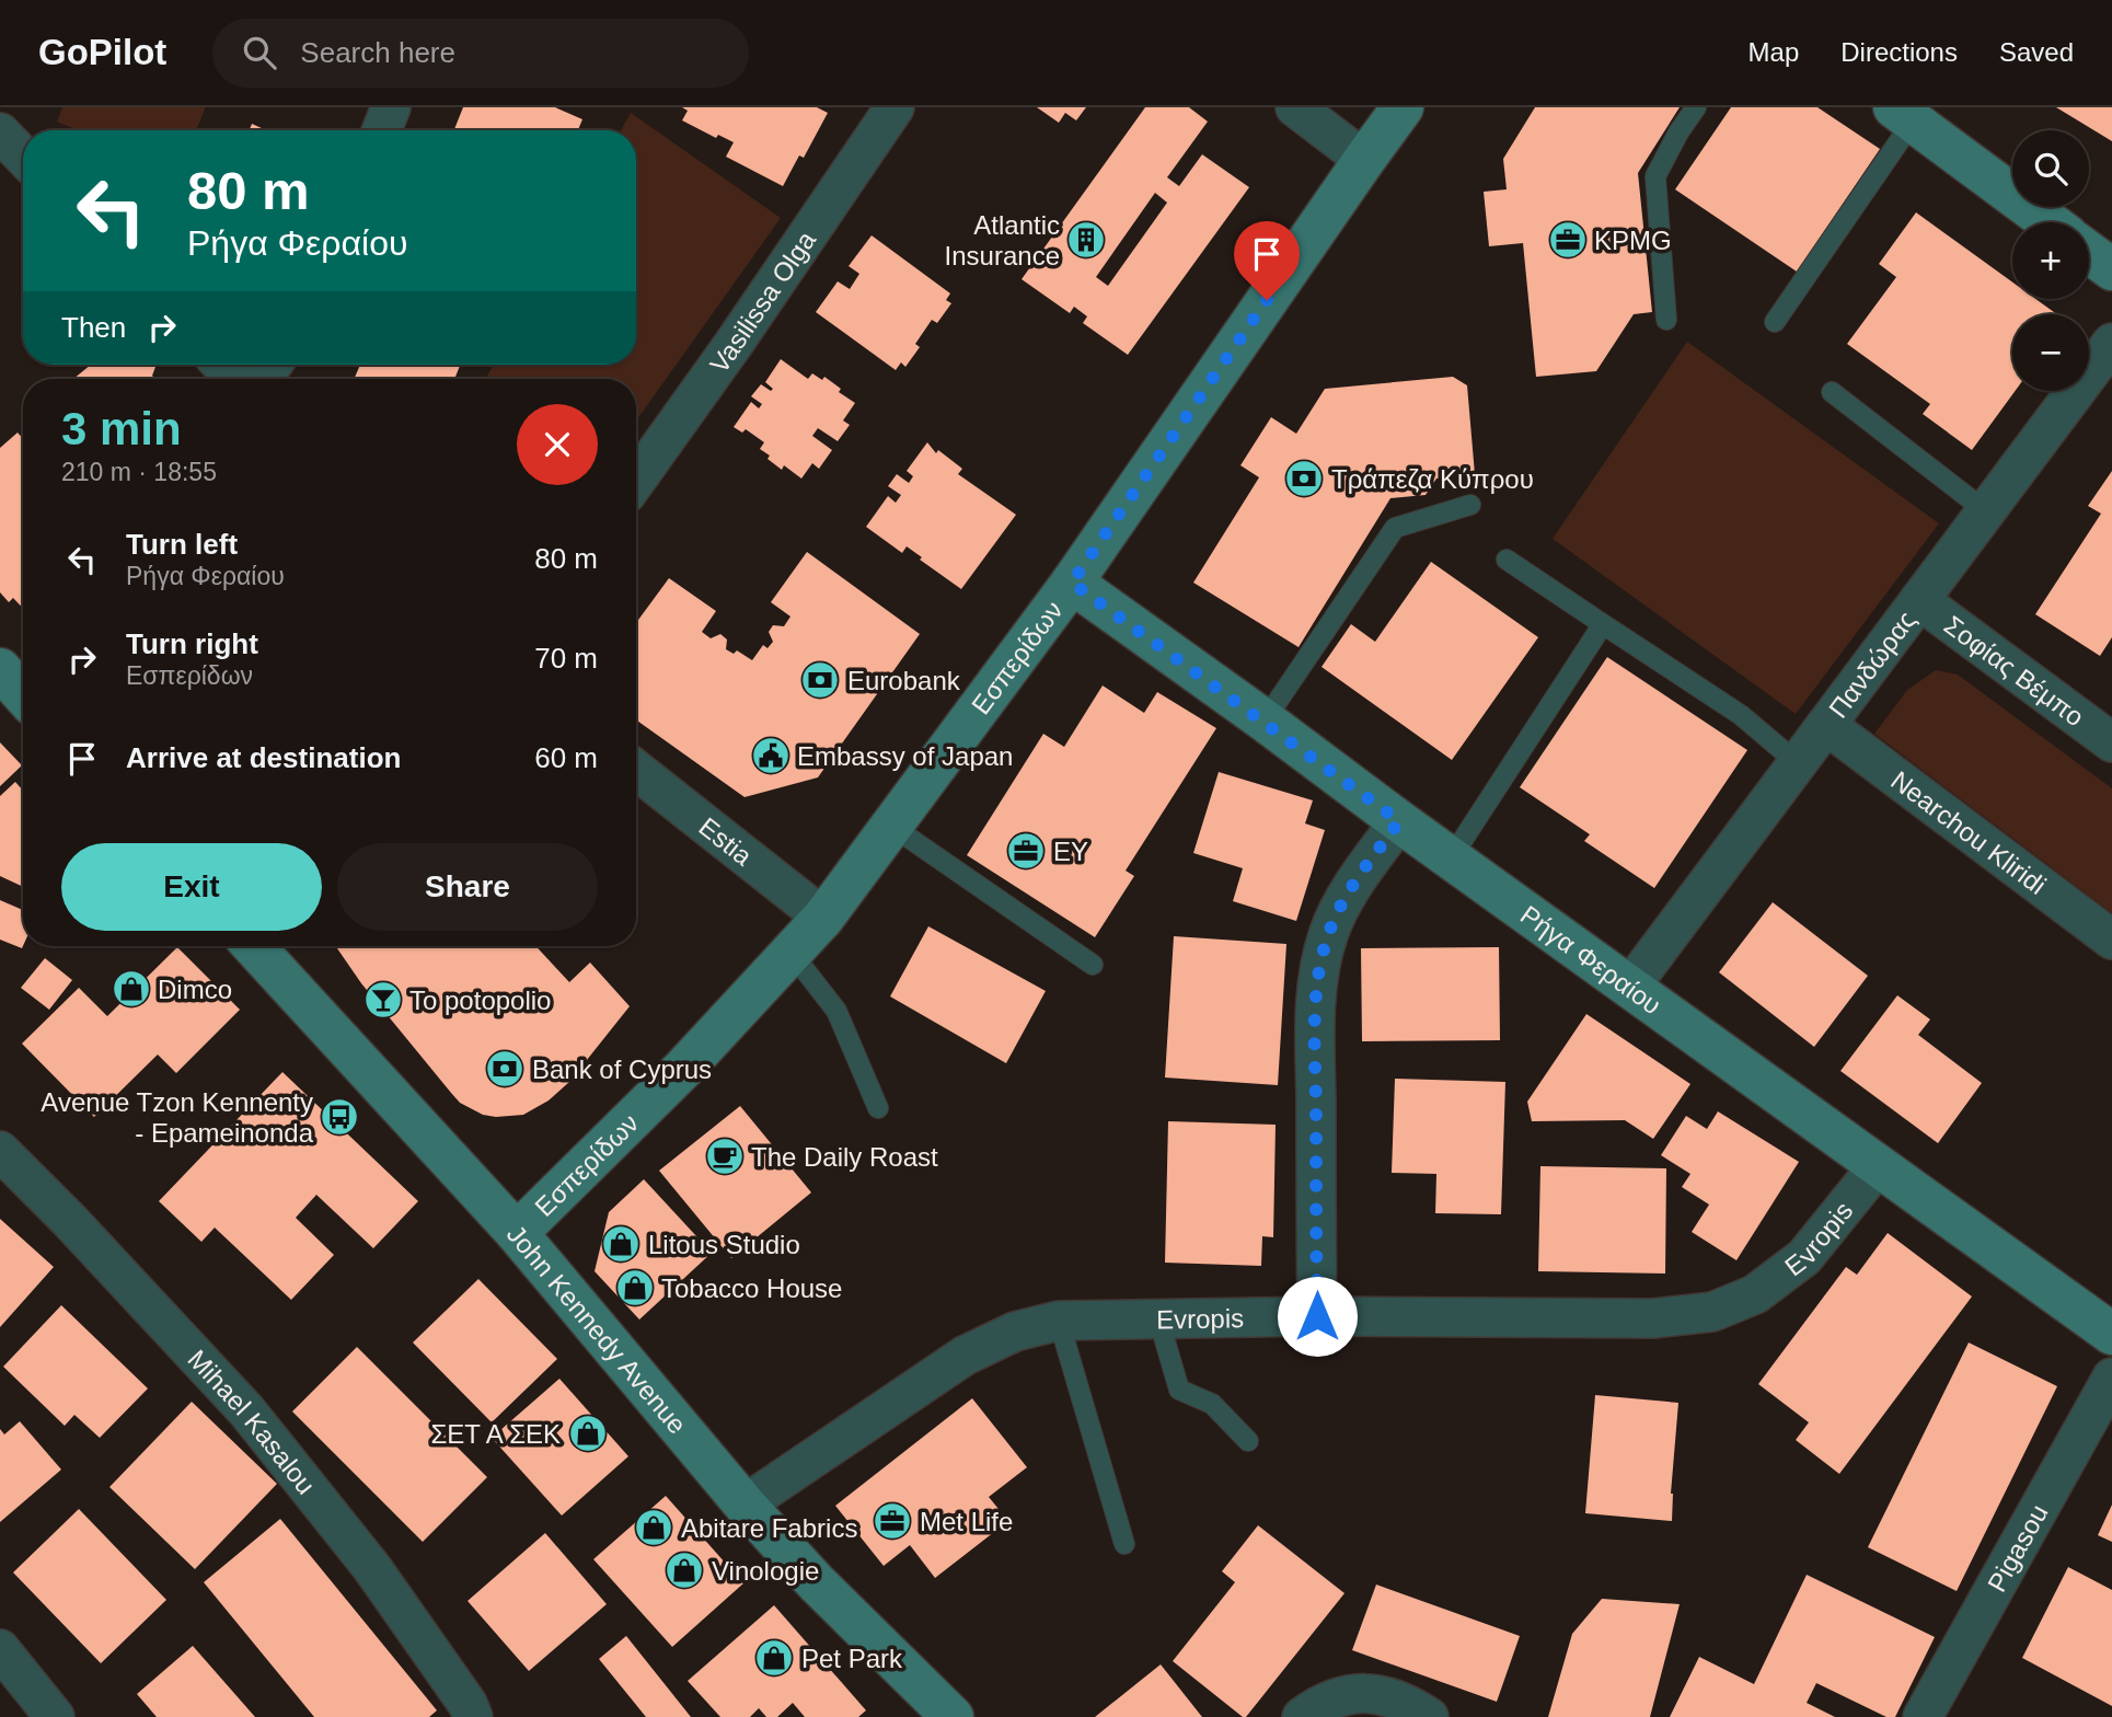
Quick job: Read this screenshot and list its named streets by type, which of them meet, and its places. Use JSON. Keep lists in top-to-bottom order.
{
  "streets": {
    "street": [
      "Vasilissa Olga",
      "Εσπερίδων",
      "Πανδώρας",
      "Σοφίας Βέμπο",
      "Nearchou Kliridi",
      "Estia",
      "Ρήγα Φεραίου",
      "Evropis",
      "John Kennedy Avenue",
      "Mihael Kasalou",
      "Pigasou"
    ]
  },
  "crossings": [
    ["Εσπερίδων", "Estia"],
    ["Εσπερίδων", "Ρήγα Φεραίου"],
    ["Εσπερίδων", "John Kennedy Avenue"],
    ["Πανδώρας", "Σοφίας Βέμπο"],
    ["Πανδώρας", "Nearchou Kliridi"],
    ["Πανδώρας", "Ρήγα Φεραίου"],
    ["Ρήγα Φεραίου", "Evropis"],
    ["Evropis", "John Kennedy Avenue"]
  ],
  "places": {
    "building": ["Atlantic Insurance"],
    "office": ["KPMG", "EY", "Met Life"],
    "bank": ["Τράπεζα Κύπρου", "Eurobank", "Bank of Cyprus"],
    "public building": ["Embassy of Japan"],
    "shop": [
      "Dimco",
      "Litous Studio",
      "Tobacco House",
      "ΣΕΤ Α ΣΕΚ",
      "Abitare Fabrics",
      "Vinologie",
      "Pet Park"
    ],
    "bar": ["To potopolio"],
    "bus stop": ["Avenue Tzon Kennenty - Epameinonda"],
    "cafe": ["The Daily Roast"]
  },
  "page": {
    "header": "GoPilot",
    "search": "Search here",
    "nav": ["Map", "Directions", "Saved"],
    "map_buttons": ["+", "−"],
    "turn": ["80 m", "Ρήγα Φεραίου"],
    "then": "Then",
    "heading": ["3 min", "210 m · 18:55"],
    "list": [
      {
        "name": "Turn left",
        "note": "Ρήγα Φεραίου",
        "value": "80 m"
      },
      {
        "name": "Turn right",
        "note": "Εσπερίδων",
        "value": "70 m"
      },
      {
        "name": "Arrive at destination",
        "value": "60 m"
      }
    ],
    "buttons": ["Exit", "Share"]
  }
}
